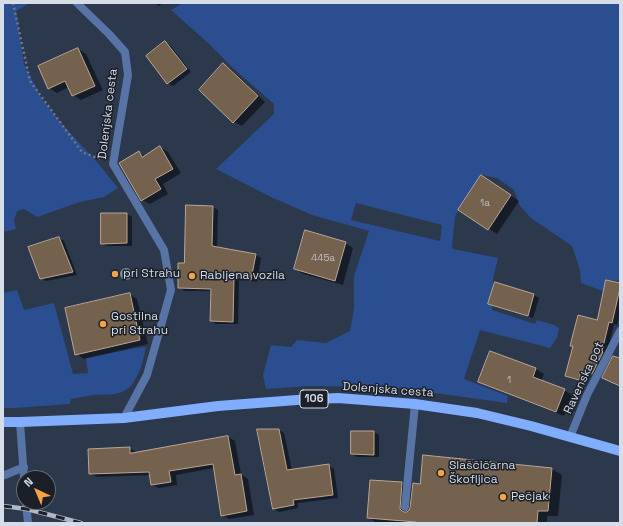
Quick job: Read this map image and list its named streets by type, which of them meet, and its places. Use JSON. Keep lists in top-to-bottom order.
{
  "streets": {
    "main road": ["Dolenjska cesta", "106"],
    "street": ["Ravenska pot"]
  },
  "crossings": [
    ["Dolenjska cesta", "Ravenska pot"]
  ],
  "places": [
    "pri Strahu",
    "Rabljena vozila",
    "Gostilna pri Strahu",
    "Slaščičarna Škofljica",
    "Pečjak"
  ],
  "house_numbers": ["1a", "445a", "1"],
  "north": "top left"
}
